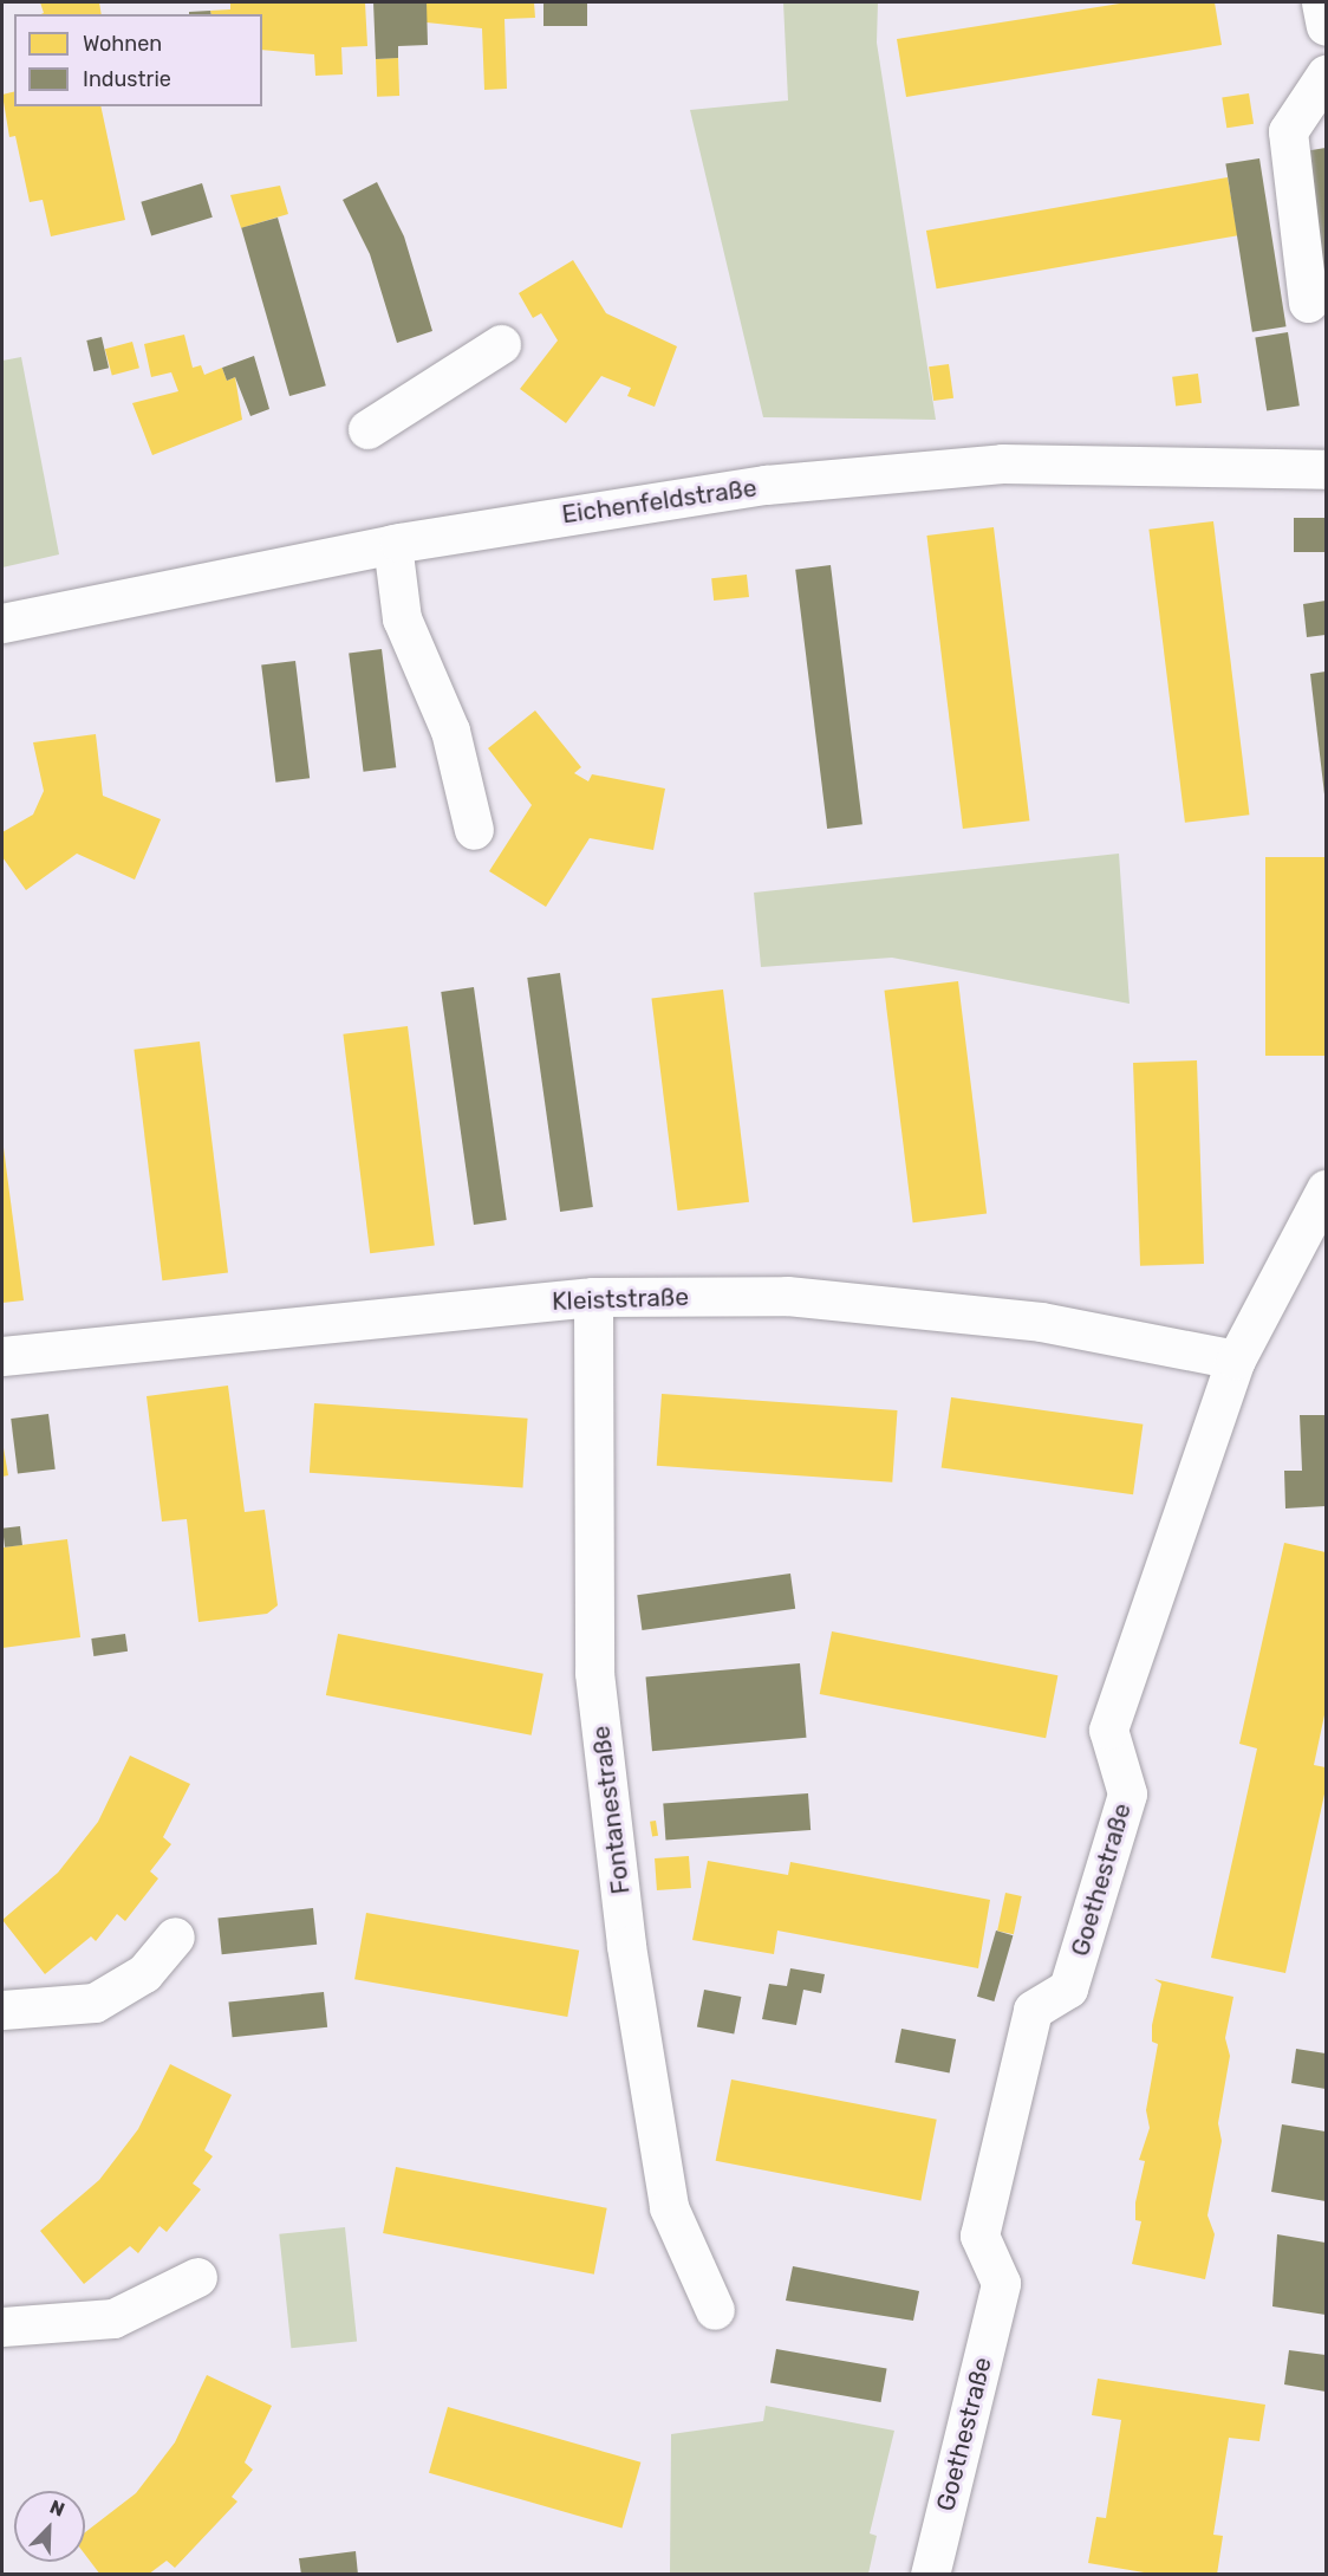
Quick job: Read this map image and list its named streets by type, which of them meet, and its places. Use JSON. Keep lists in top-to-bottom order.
{
  "streets": {
    "street": [
      "Eichenfeldstraße",
      "Kleiststraße",
      "Fontanestraße",
      "Goethestraße"
    ]
  },
  "crossings": [
    ["Kleiststraße", "Fontanestraße"],
    ["Kleiststraße", "Goethestraße"]
  ],
  "legend": ["Wohnen", "Industrie"],
  "north": "top right"
}
